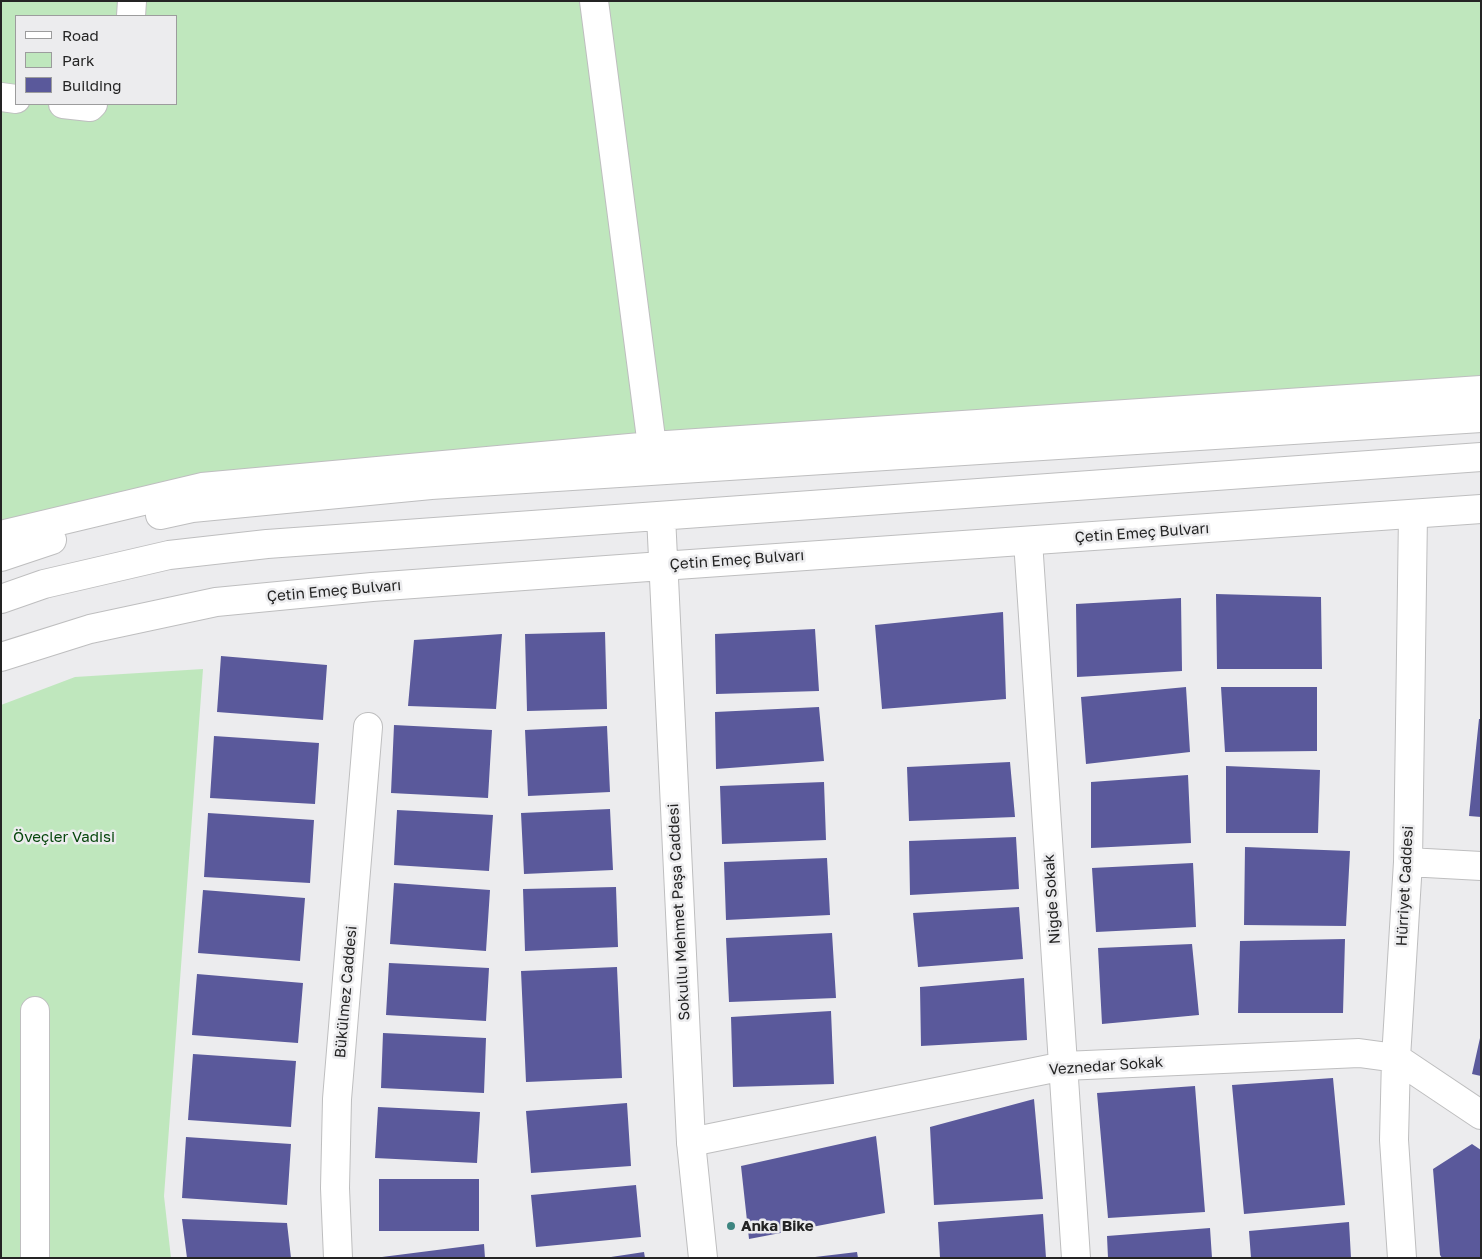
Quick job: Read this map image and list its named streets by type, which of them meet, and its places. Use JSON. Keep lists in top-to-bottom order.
{
  "streets": {
    "main road": [
      "Çetin Emeç Bulvarı",
      "Hürriyet Caddesi",
      "Niğde Sokak",
      "Sokullu Mehmet Paşa Caddesi",
      "Bükülmez Caddesi",
      "Veznedar Sokak"
    ]
  },
  "crossings": [
    ["Çetin Emeç Bulvarı", "Hürriyet Caddesi"],
    ["Çetin Emeç Bulvarı", "Niğde Sokak"],
    ["Çetin Emeç Bulvarı", "Sokullu Mehmet Paşa Caddesi"],
    ["Hürriyet Caddesi", "Veznedar Sokak"],
    ["Niğde Sokak", "Veznedar Sokak"],
    ["Sokullu Mehmet Paşa Caddesi", "Veznedar Sokak"]
  ],
  "parks": ["Öveçler Vadisi"],
  "places": ["Anka Bike"],
  "legend": ["Road", "Park", "Building"]
}
